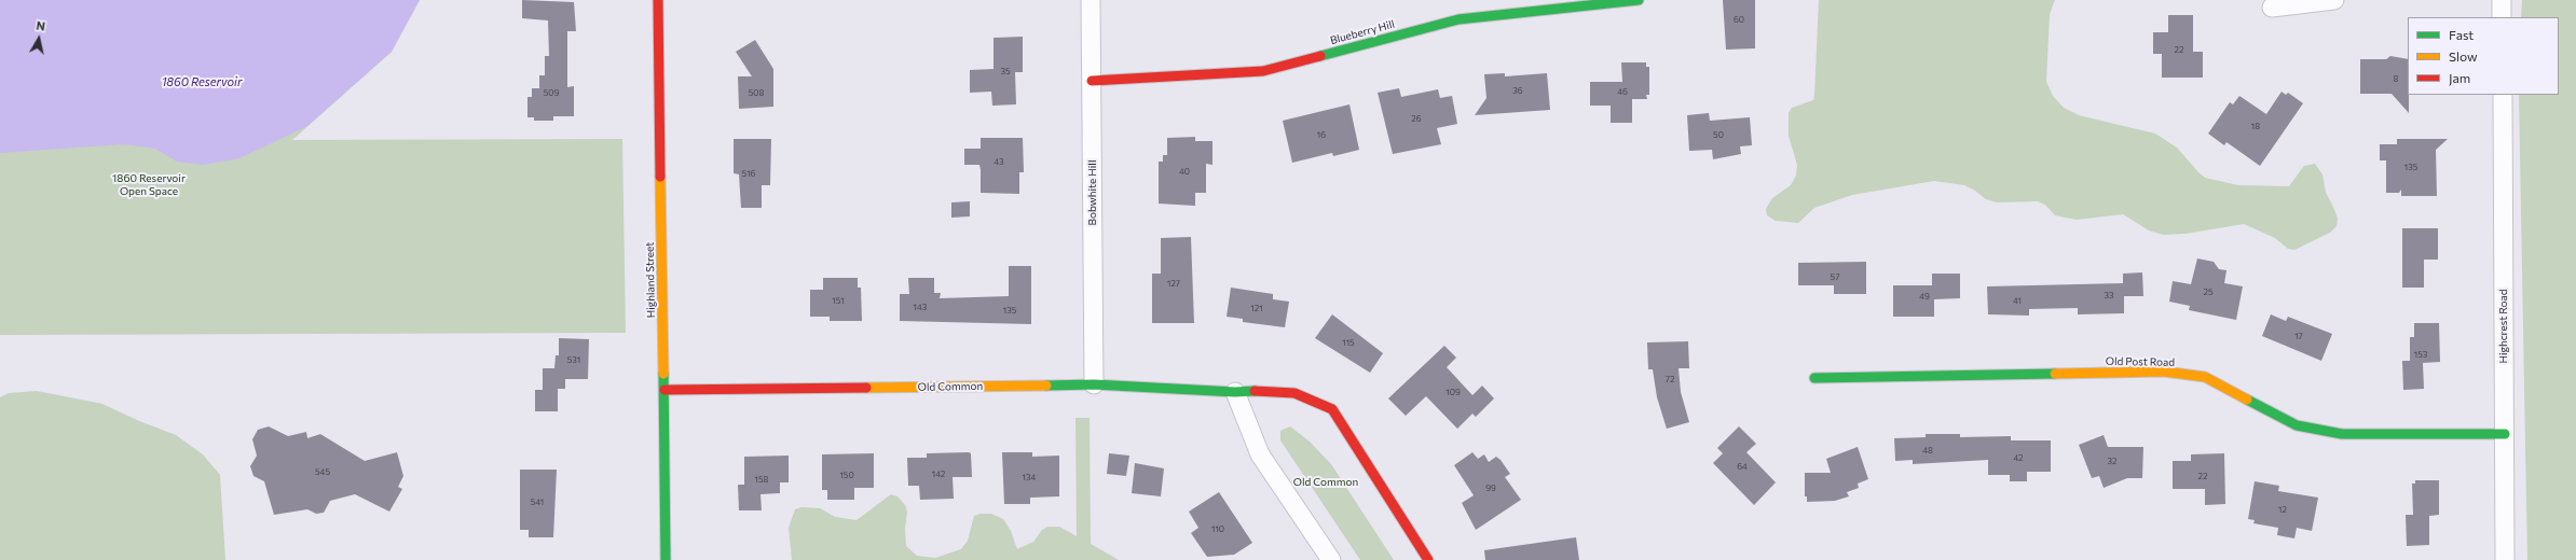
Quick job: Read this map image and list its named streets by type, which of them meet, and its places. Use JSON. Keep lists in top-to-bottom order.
{
  "streets": {
    "street": [
      "Blueberry Hill",
      "Bobwhite Hill",
      "Highland Street",
      "Highcrest Road",
      "Old Post Road",
      "Old Common"
    ]
  },
  "crossings": [
    ["Blueberry Hill", "Bobwhite Hill"],
    ["Bobwhite Hill", "Old Common"],
    ["Highland Street", "Old Common"],
    ["Highcrest Road", "Old Post Road"]
  ],
  "water": ["1860 Reservoir"],
  "parks": ["1860 Reservoir Open Space", "Old Common"],
  "house_numbers": [
    "60",
    "22",
    "35",
    "8",
    "36",
    "46",
    "509",
    "508",
    "26",
    "18",
    "16",
    "50",
    "43",
    "135",
    "40",
    "516",
    "57",
    "127",
    "25",
    "33",
    "49",
    "151",
    "41",
    "143",
    "121",
    "135",
    "17",
    "115",
    "153",
    "531",
    "72",
    "109",
    "48",
    "42",
    "32",
    "64",
    "545",
    "142",
    "150",
    "22",
    "134",
    "158",
    "99",
    "541",
    "12",
    "110"
  ],
  "legend": ["Fast", "Slow", "Jam"],
  "north": "top"
}
